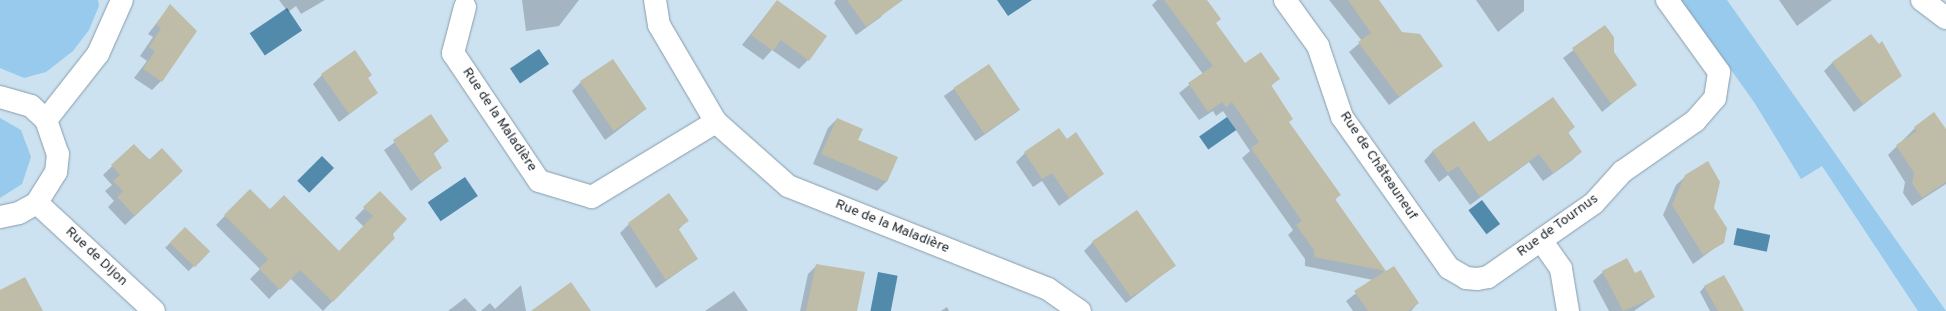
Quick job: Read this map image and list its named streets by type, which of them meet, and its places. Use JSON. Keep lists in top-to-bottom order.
{
  "streets": {
    "street": [
      "Rue de la Maladière",
      "Rue de Châteauneuf",
      "Rue de Tournus",
      "Rue de Dijon"
    ]
  },
  "crossings": [
    ["Rue de Châteauneuf", "Rue de Tournus"]
  ]
}
